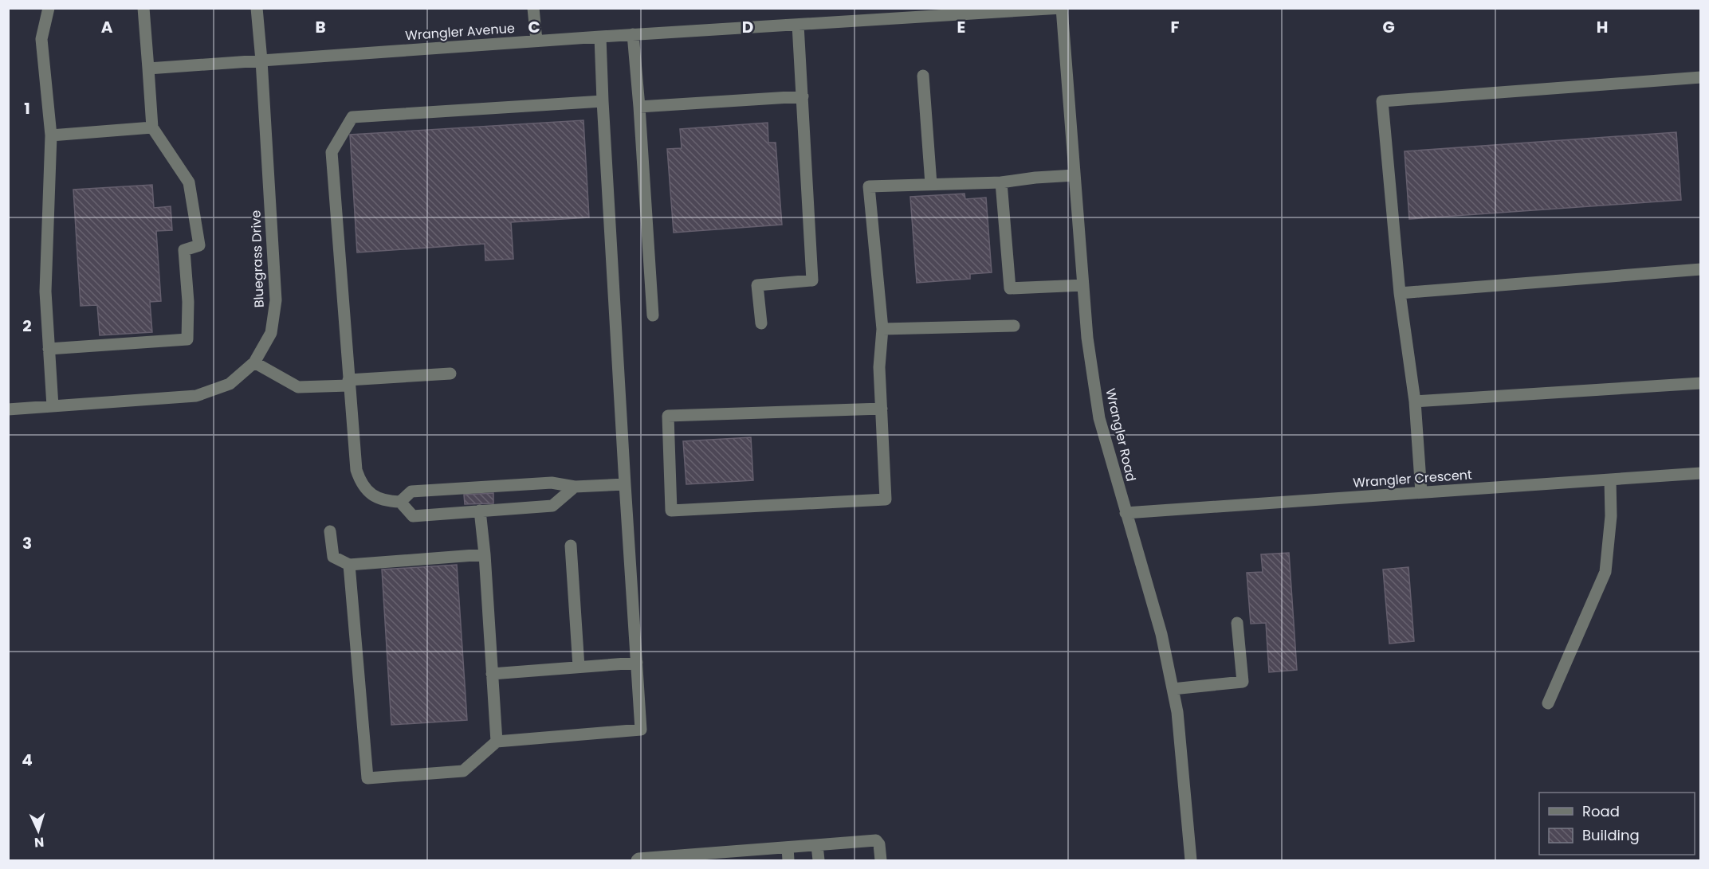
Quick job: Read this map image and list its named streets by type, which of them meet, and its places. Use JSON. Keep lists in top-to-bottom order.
{
  "streets": {
    "street": [
      "Wrangler Avenue",
      "Bluegrass Drive",
      "Wrangler Road",
      "Wrangler Crescent"
    ]
  },
  "crossings": [
    ["Wrangler Avenue", "Bluegrass Drive"],
    ["Wrangler Avenue", "Wrangler Road"],
    ["Wrangler Road", "Wrangler Crescent"]
  ],
  "legend": ["Road", "Building"],
  "north": "bottom",
  "grid": {
    "columns": [
      "A",
      "B",
      "C",
      "D",
      "E",
      "F",
      "G",
      "H"
    ],
    "rows": [
      "1",
      "2",
      "3",
      "4"
    ]
  }
}
